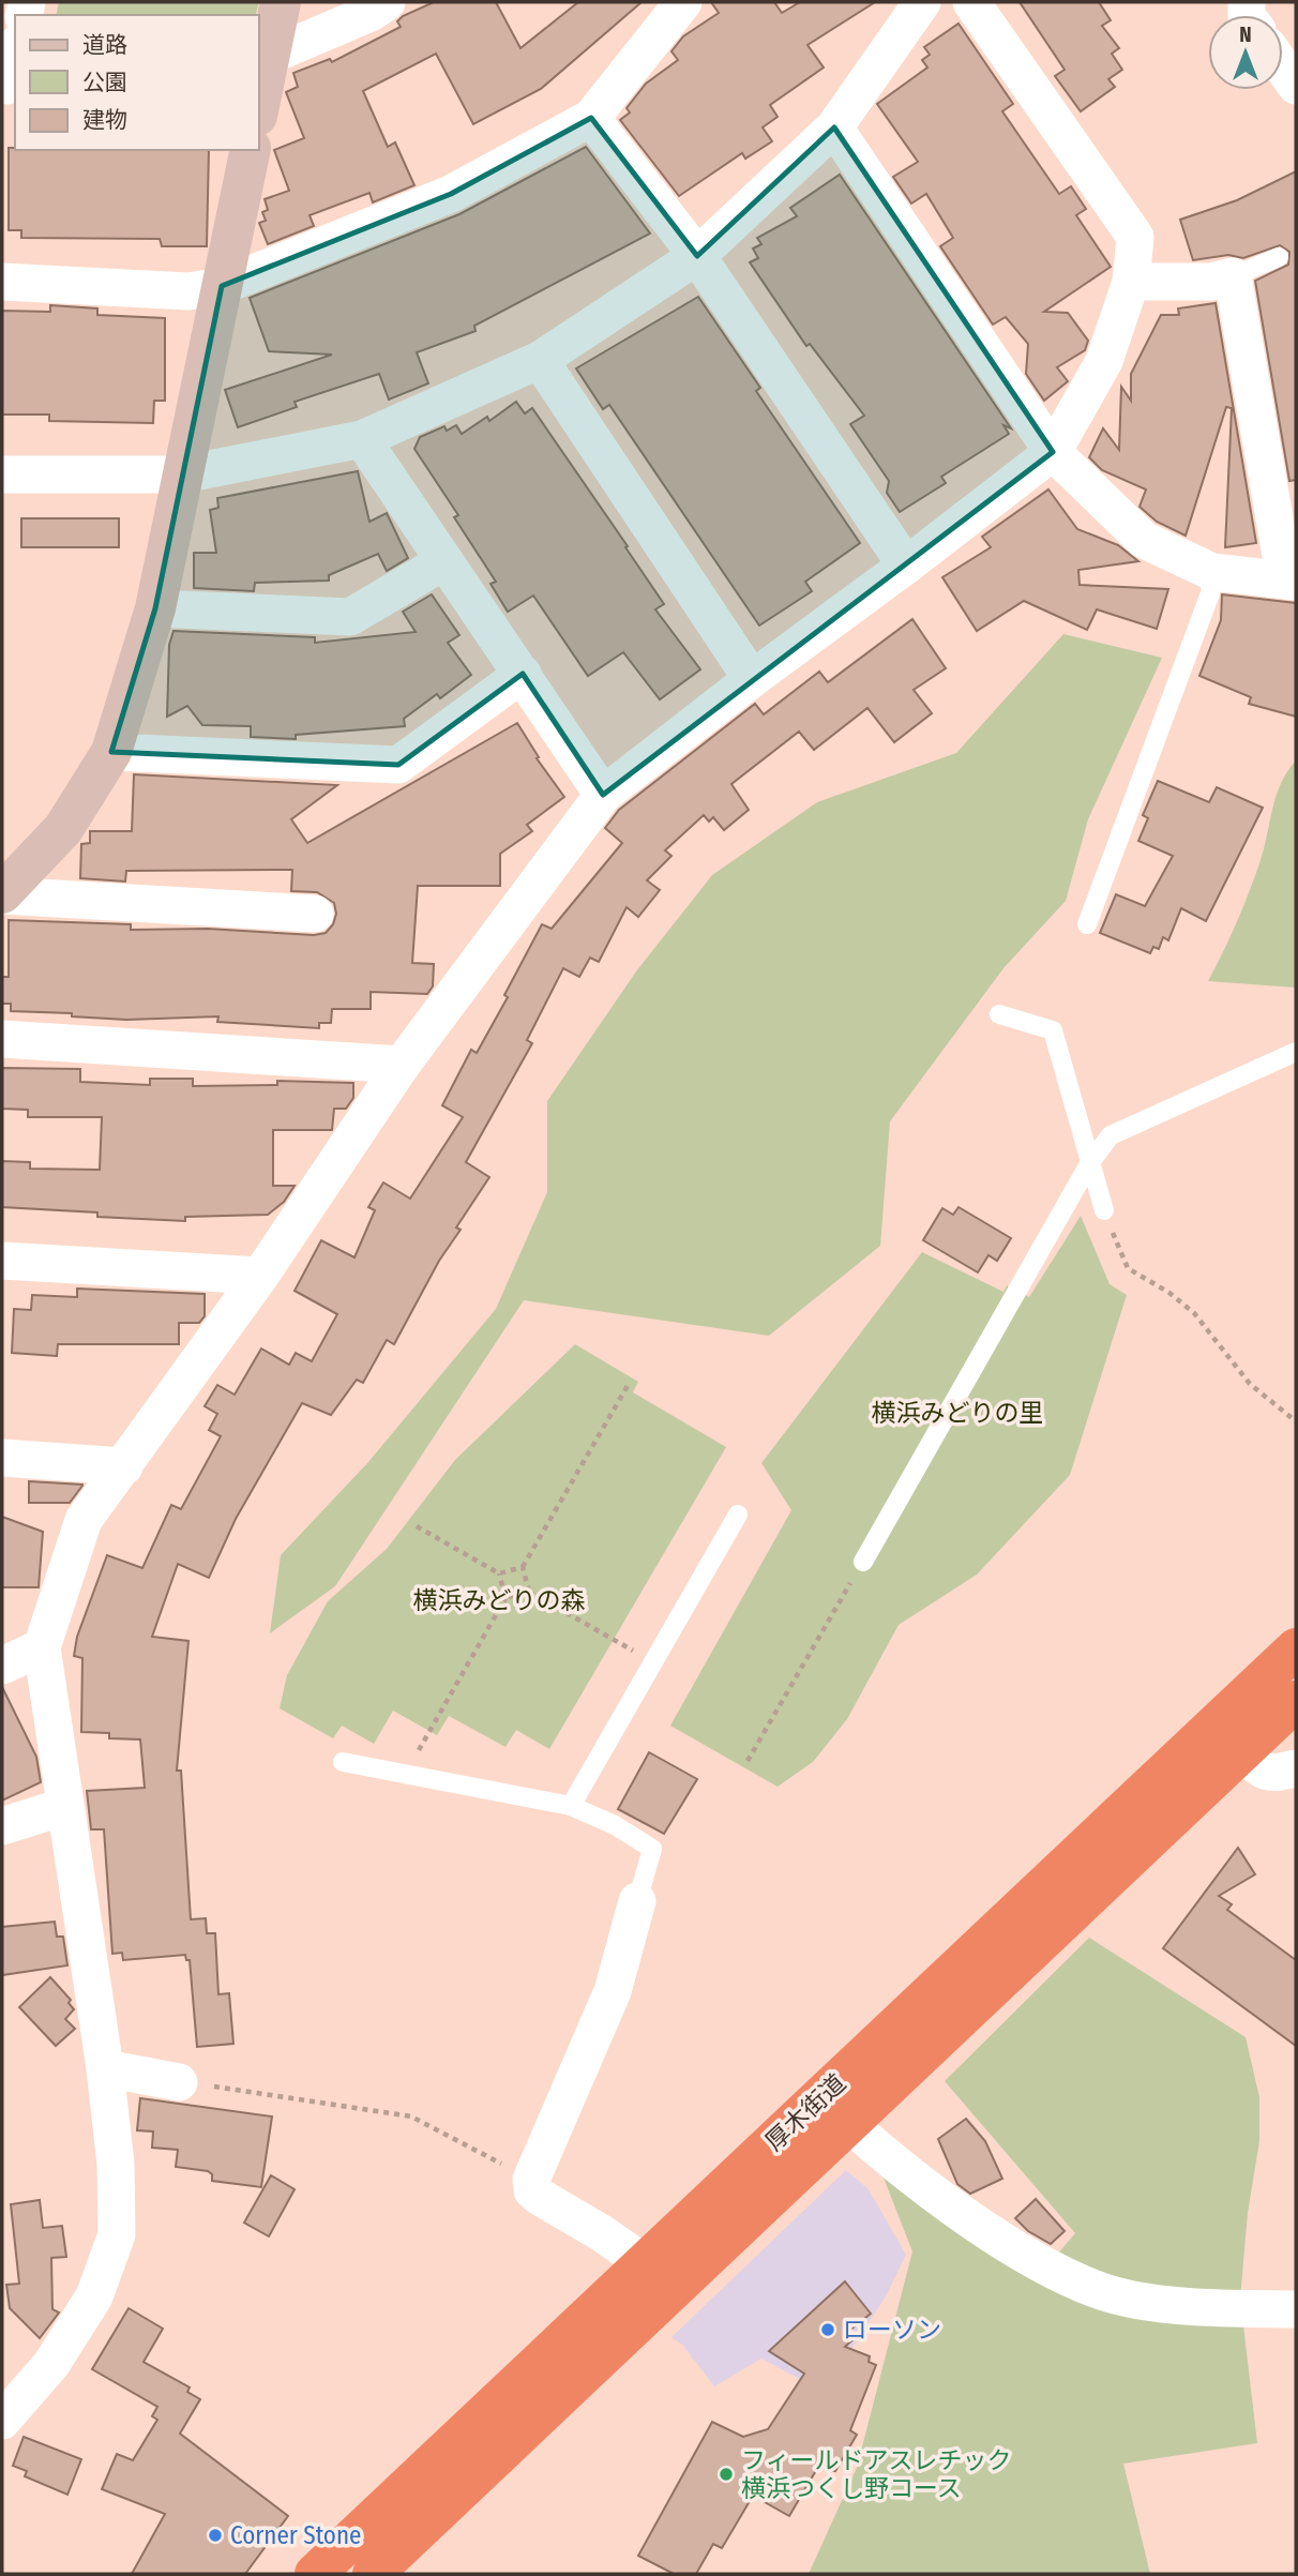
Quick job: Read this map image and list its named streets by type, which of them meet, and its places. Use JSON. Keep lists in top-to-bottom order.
{
  "streets": {
    "highway": ["厚木街道"]
  },
  "parks": ["横浜みどりの里", "横浜みどりの森"],
  "places": ["ローソン", "フィールドアスレチック 横浜つくし野コース", "Corner Stone"],
  "legend": ["道路", "公園", "建物"],
  "north": "top"
}
